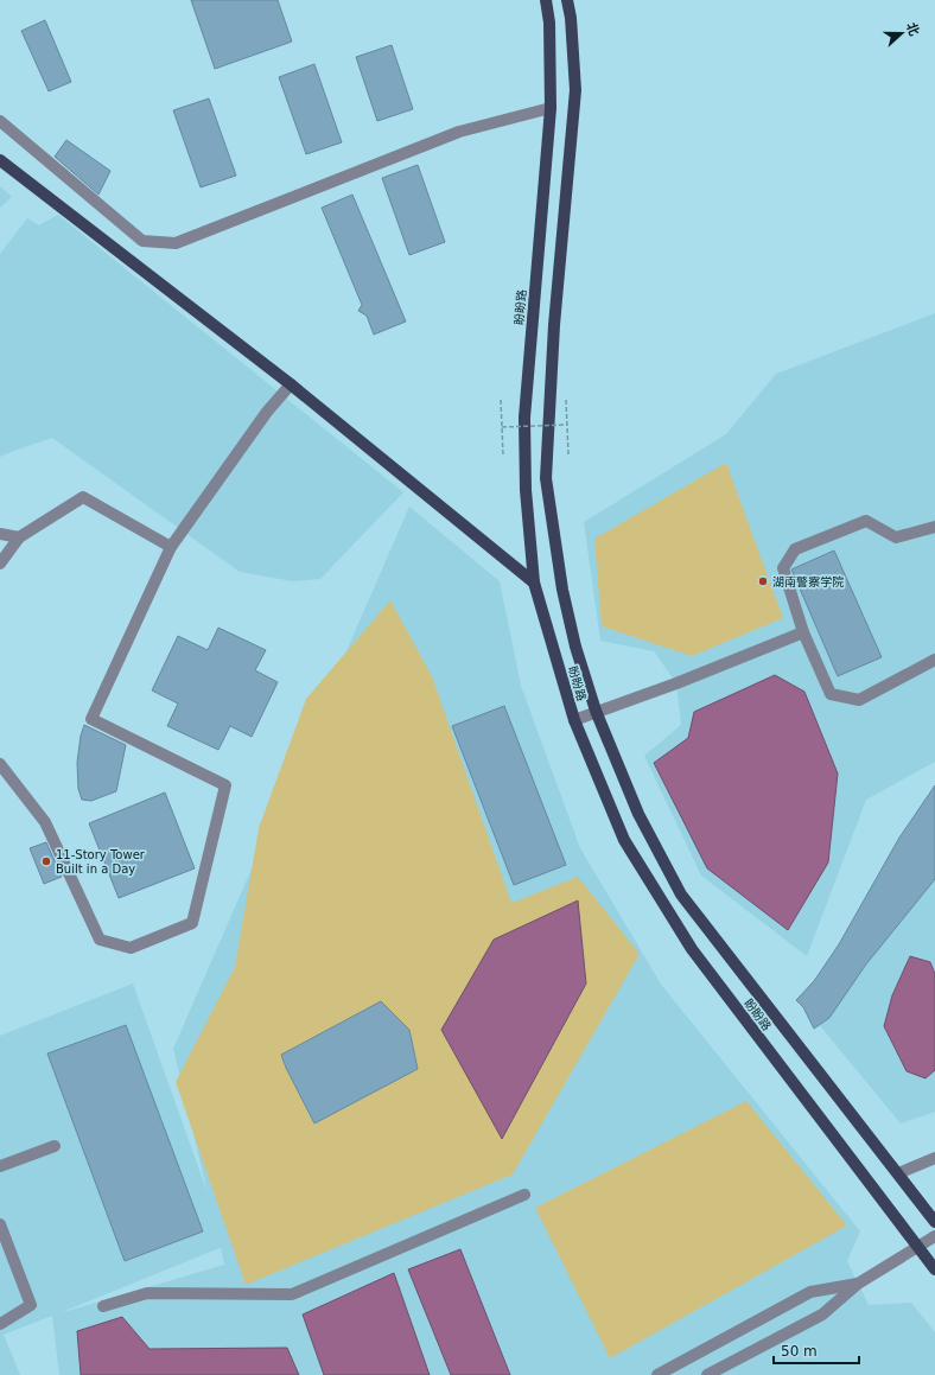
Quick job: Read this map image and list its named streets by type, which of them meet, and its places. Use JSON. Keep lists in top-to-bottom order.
{
  "streets": {
    "main road": ["盼盼路"]
  },
  "places": ["湖南警察学院", "11-Story Tower Built in a Day"],
  "scale_bar": "50 m",
  "north": "right"
}
